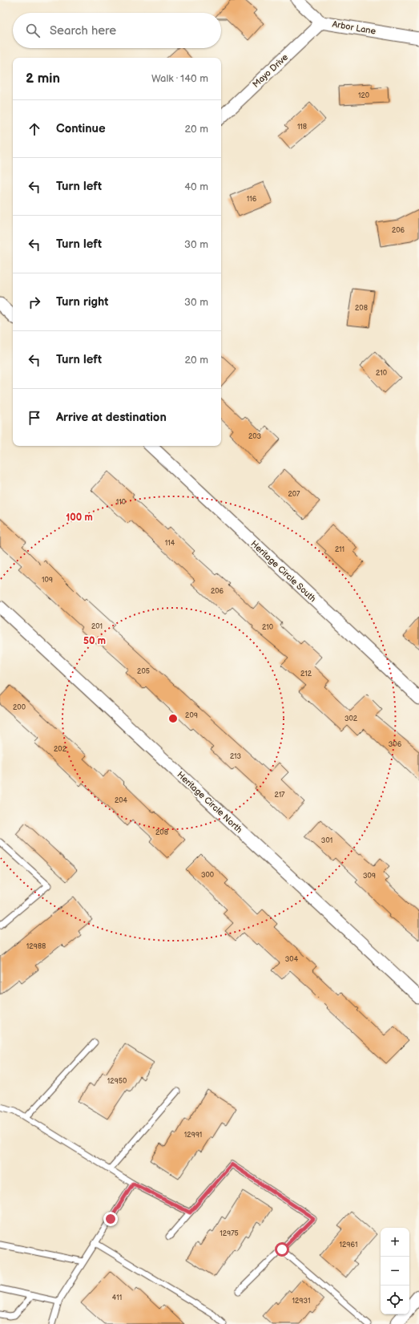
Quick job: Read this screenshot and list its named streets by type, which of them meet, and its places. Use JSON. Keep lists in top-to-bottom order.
{
  "streets": {
    "street": [
      "Arbor Lane",
      "Mayo Drive",
      "Heritage Circle South",
      "Heritage Circle North"
    ]
  },
  "crossings": [
    ["Arbor Lane", "Mayo Drive"]
  ],
  "house_numbers": [
    "120",
    "118",
    "116",
    "206",
    "208",
    "210",
    "203",
    "207",
    "110",
    "114",
    "211",
    "109",
    "206",
    "201",
    "210",
    "205",
    "212",
    "200",
    "209",
    "302",
    "306",
    "202",
    "213",
    "217",
    "204",
    "208",
    "301",
    "300",
    "309",
    "12988",
    "304",
    "12950",
    "12991",
    "12975",
    "12961",
    "411",
    "12931"
  ],
  "page": {
    "search": "Search here",
    "heading": ["2 min", "Walk · 140 m"],
    "list": [
      ["Continue", "20 m"],
      ["Turn left", "40 m"],
      ["Turn left", "30 m"],
      ["Turn right", "30 m"],
      ["Turn left", "20 m"],
      "Arrive at destination"
    ],
    "map_buttons": ["+", "−"]
  },
  "rings": ["100 m", "50 m"]
}
